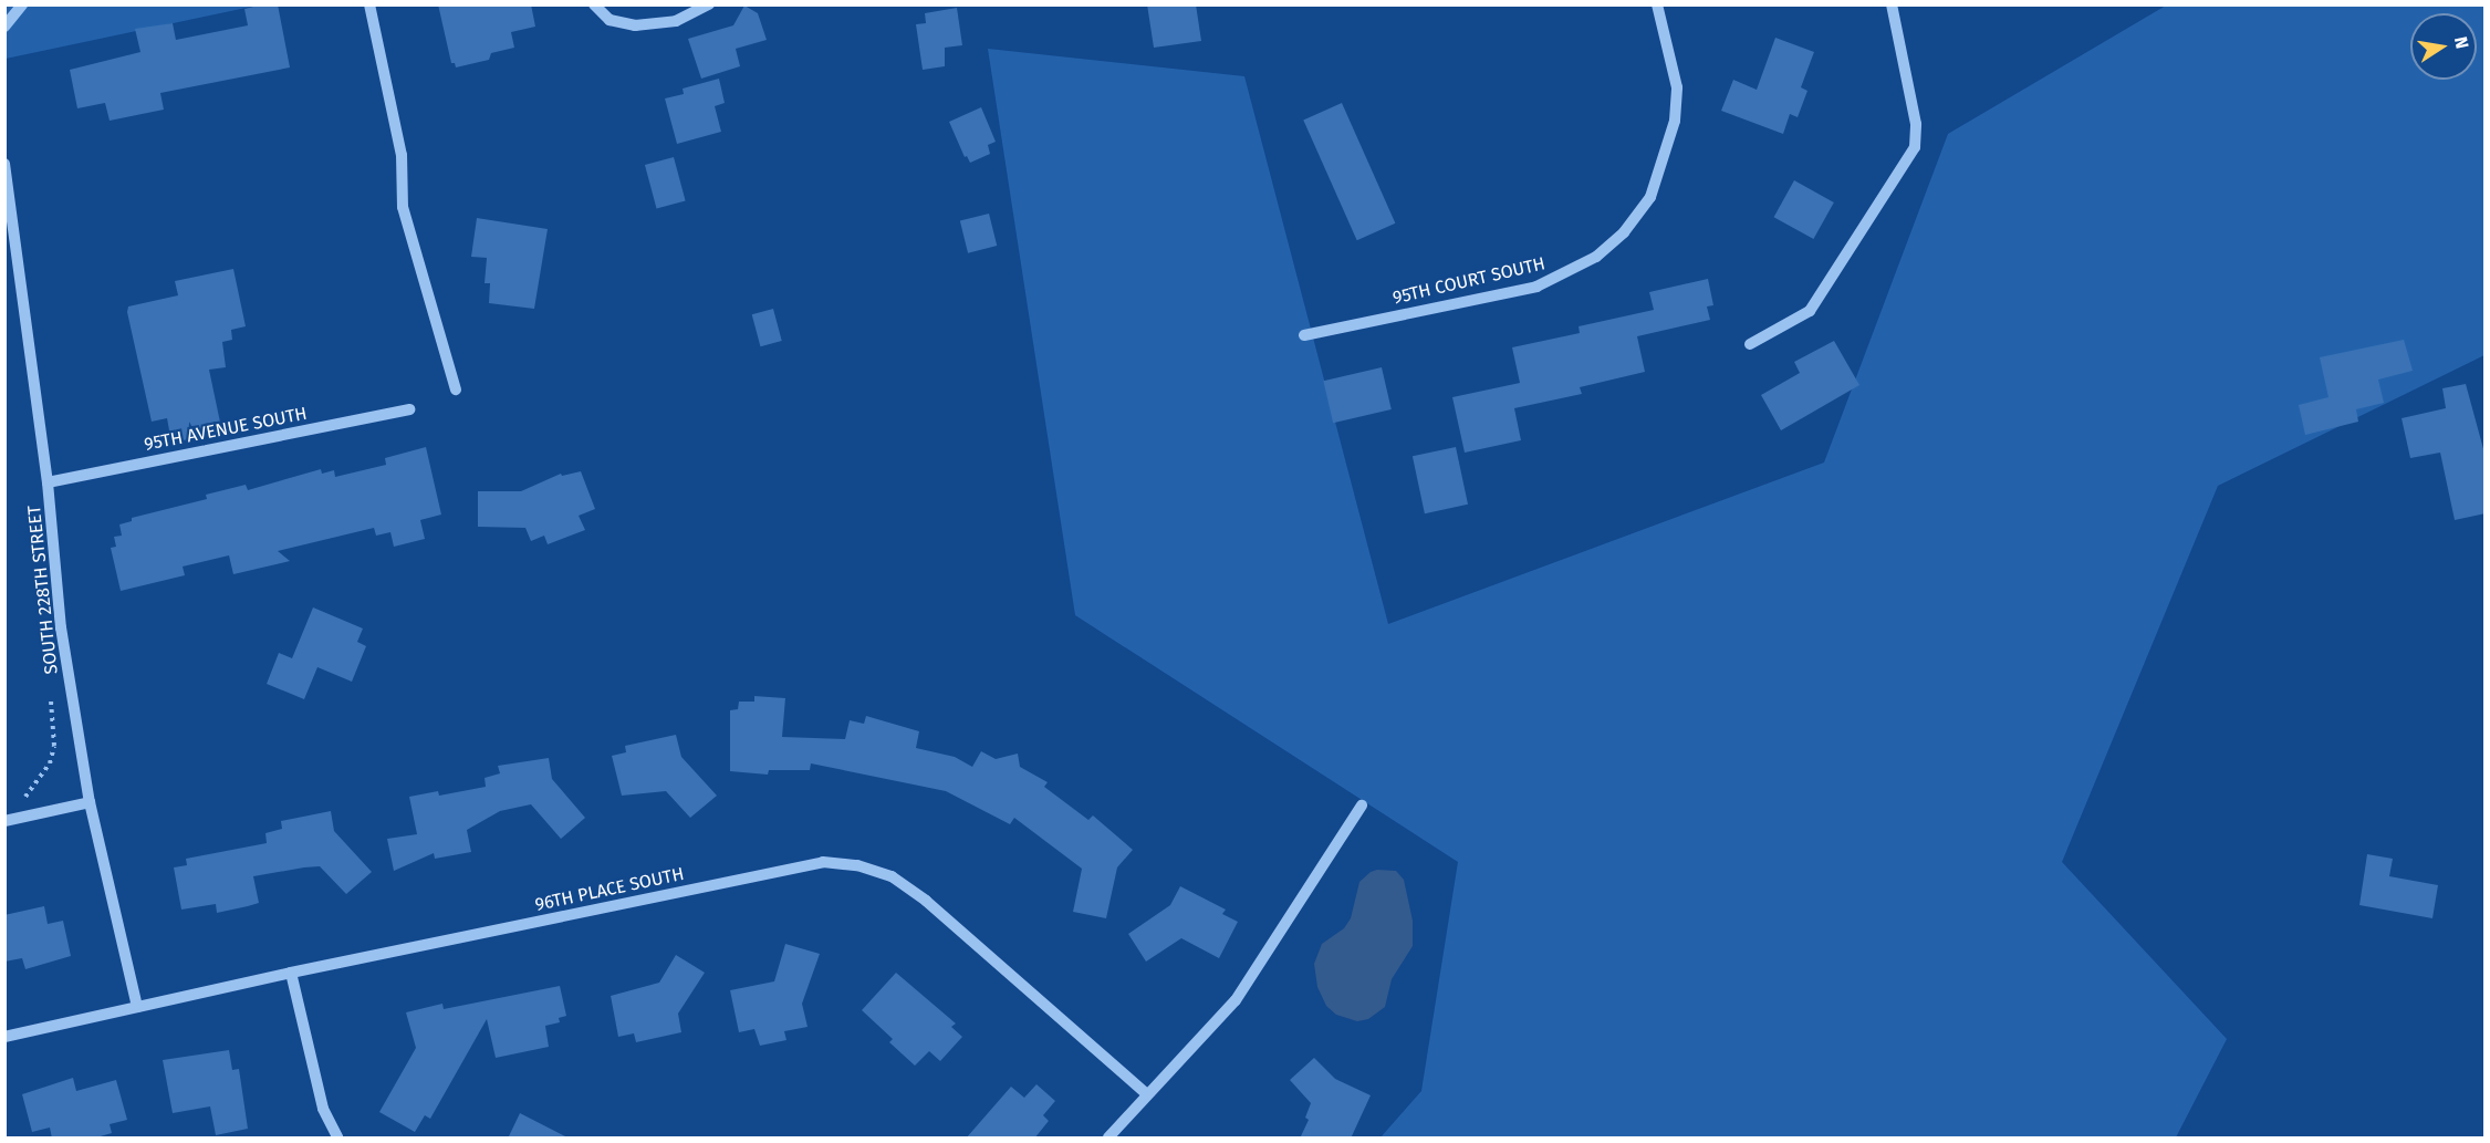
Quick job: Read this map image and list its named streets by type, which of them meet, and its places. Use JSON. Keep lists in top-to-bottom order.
{
  "streets": {
    "street": [
      "95TH COURT SOUTH",
      "95TH AVENUE SOUTH",
      "SOUTH 228TH STREET",
      "96TH PLACE SOUTH"
    ]
  },
  "crossings": [
    ["95TH AVENUE SOUTH", "SOUTH 228TH STREET"],
    ["SOUTH 228TH STREET", "96TH PLACE SOUTH"]
  ],
  "north": "right"
}
